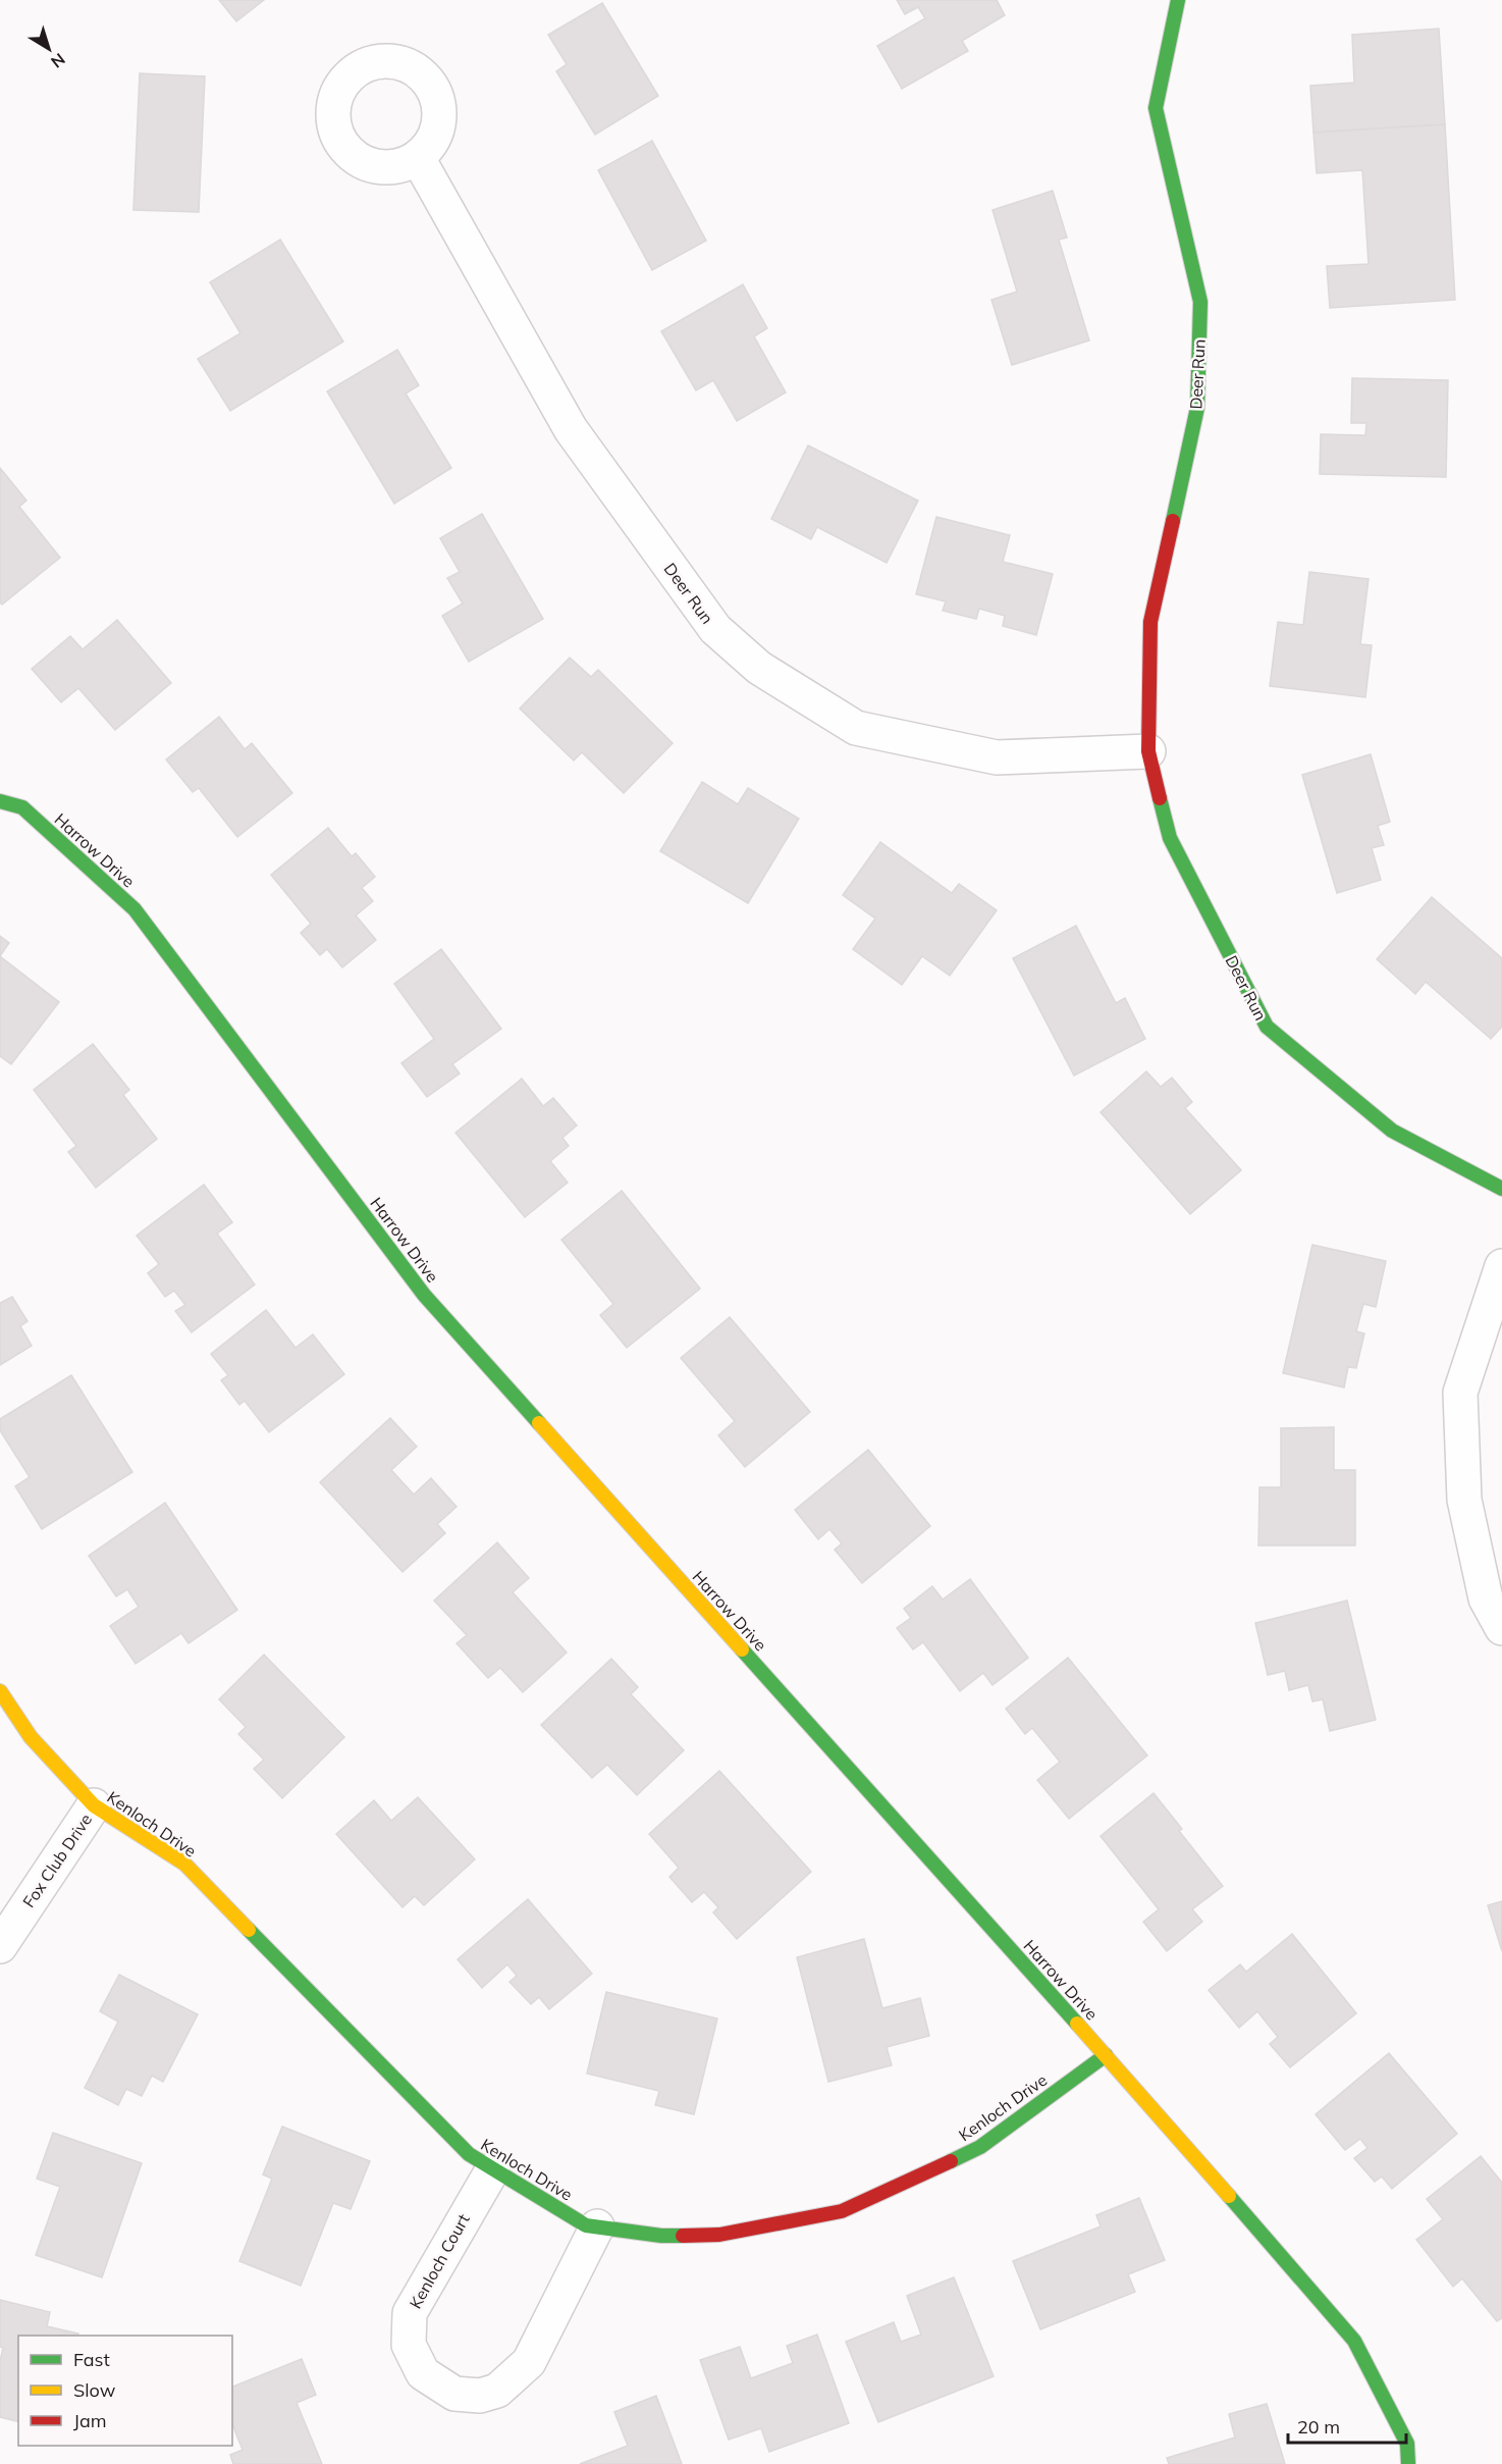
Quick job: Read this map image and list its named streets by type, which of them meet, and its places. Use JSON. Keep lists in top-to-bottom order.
{
  "streets": {
    "street": [
      "Deer Run",
      "Harrow Drive",
      "Kenloch Drive",
      "Fox Club Drive",
      "Kenloch Court"
    ]
  },
  "crossings": [
    ["Harrow Drive", "Kenloch Drive"],
    ["Kenloch Drive", "Fox Club Drive"],
    ["Kenloch Drive", "Kenloch Court"]
  ],
  "legend": ["Fast", "Slow", "Jam"],
  "scale_bar": "20 m",
  "north": "bottom right"
}
